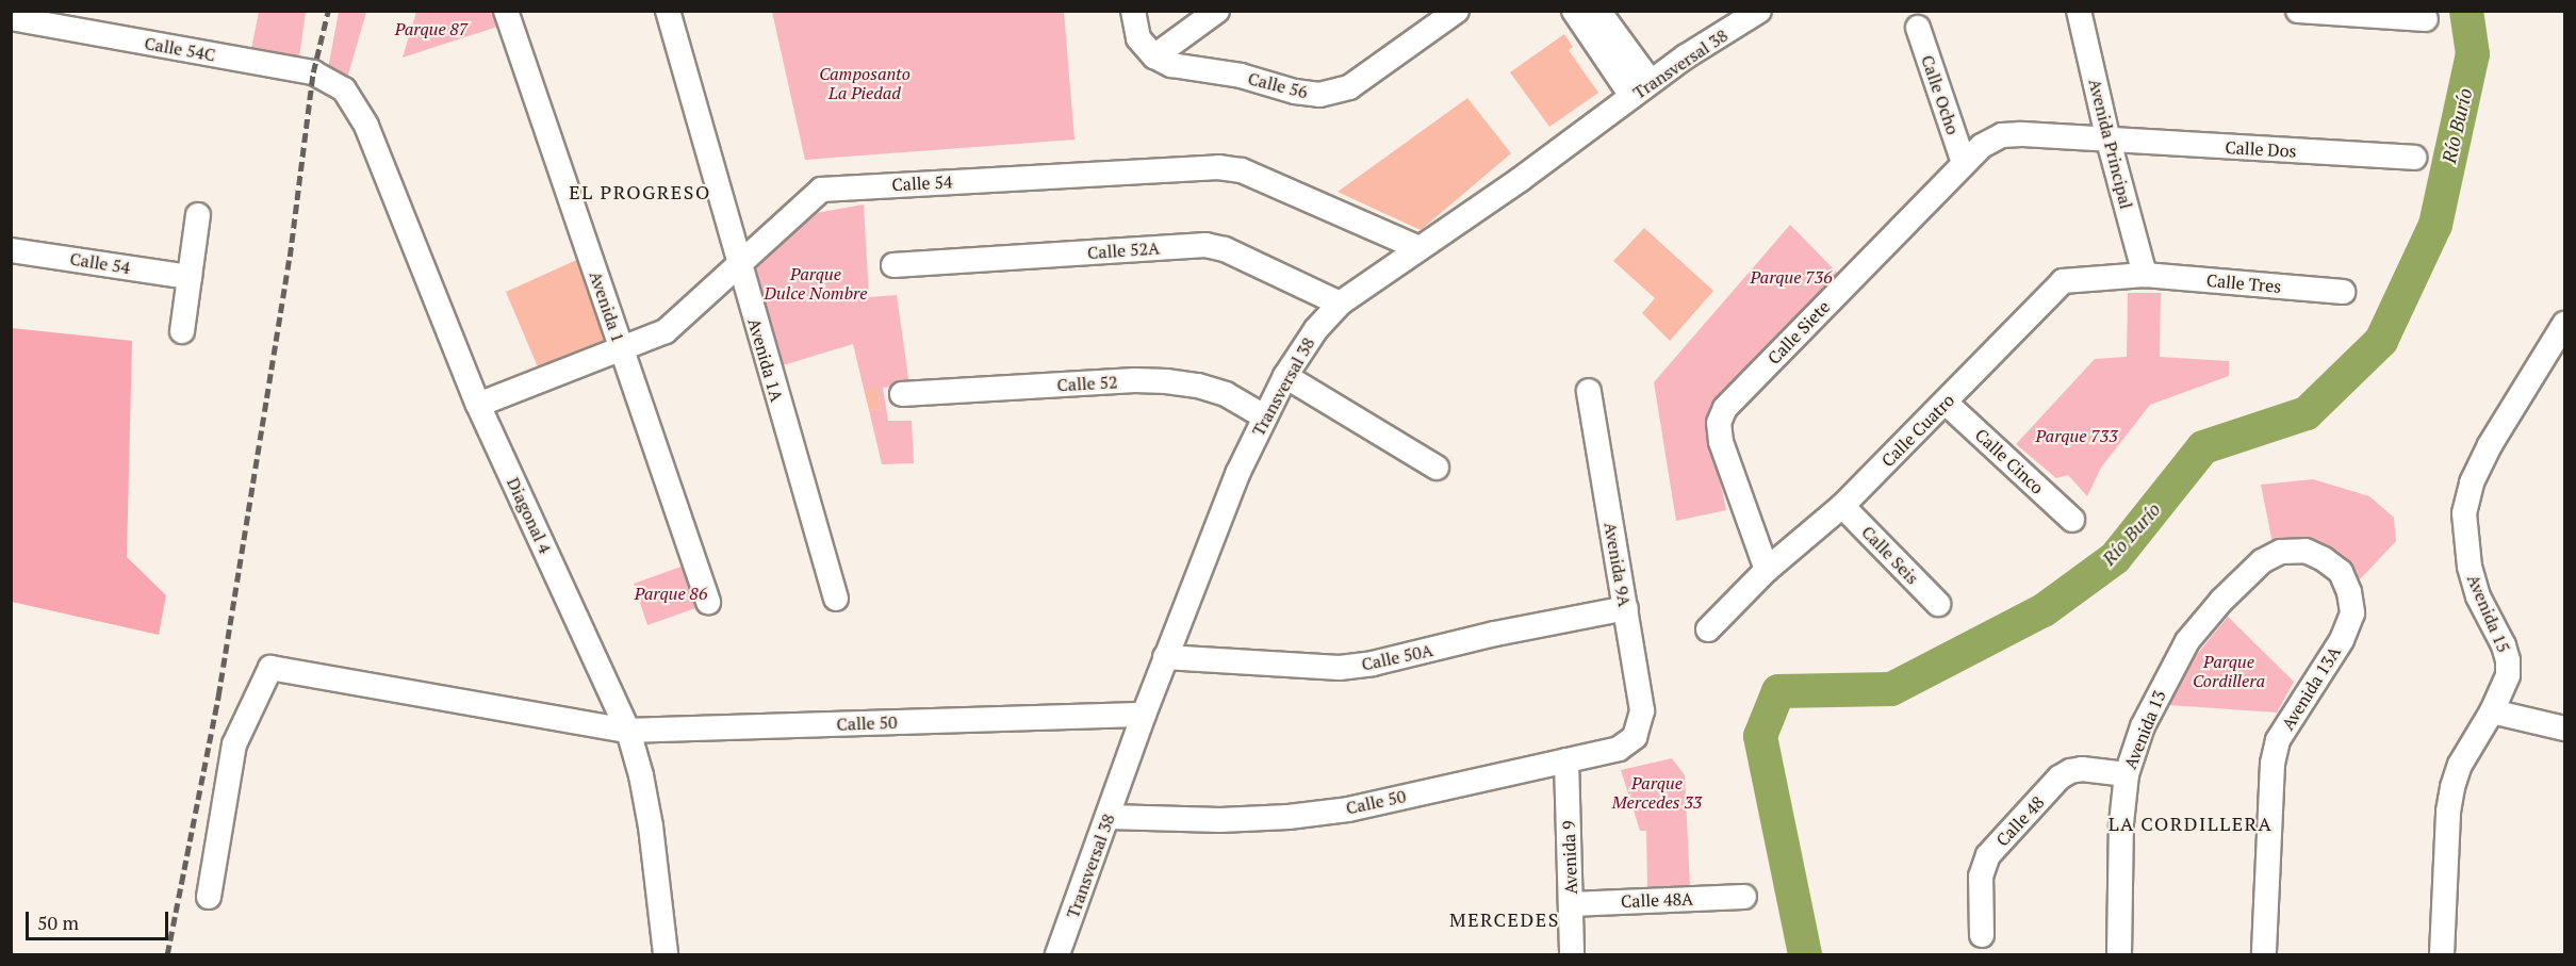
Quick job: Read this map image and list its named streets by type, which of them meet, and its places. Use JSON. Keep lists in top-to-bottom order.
{
  "streets": {
    "street": [
      "Calle 54C",
      "Transversal 38",
      "Calle 56",
      "Calle Ocho",
      "Avenida Principal",
      "Calle Dos",
      "Calle 54",
      "Calle 52A",
      "Calle Tres",
      "Avenida 1",
      "Calle Siete",
      "Avenida 1A",
      "Calle 52",
      "Calle Cuatro",
      "Calle Cinco",
      "Diagonal 4",
      "Calle Seis",
      "Avenida 9A",
      "Avenida 15",
      "Calle 50A",
      "Avenida 13A",
      "Calle 50",
      "Avenida 13",
      "Calle 48",
      "Avenida 9",
      "Calle 48A"
    ]
  },
  "crossings": [
    ["Calle 54C", "Diagonal 4"],
    ["Transversal 38", "Calle 54"],
    ["Transversal 38", "Calle 52A"],
    ["Transversal 38", "Calle 52"],
    ["Transversal 38", "Calle 50A"],
    ["Transversal 38", "Calle 50"],
    ["Calle Ocho", "Calle Siete"],
    ["Avenida Principal", "Calle Dos"],
    ["Avenida Principal", "Calle Tres"],
    ["Avenida Principal", "Calle Siete"],
    ["Avenida Principal", "Calle Cuatro"],
    ["Calle Dos", "Calle Siete"],
    ["Calle 54", "Avenida 1"],
    ["Calle 54", "Avenida 1A"],
    ["Calle 54", "Diagonal 4"],
    ["Calle Tres", "Calle Cuatro"],
    ["Calle Siete", "Calle Cuatro"],
    ["Calle Cuatro", "Calle Cinco"],
    ["Calle Cuatro", "Calle Seis"],
    ["Diagonal 4", "Calle 50"],
    ["Avenida 9A", "Calle 50A"],
    ["Avenida 9A", "Calle 50"],
    ["Avenida 13A", "Avenida 13"],
    ["Calle 50", "Avenida 9"],
    ["Avenida 13", "Calle 48"],
    ["Avenida 9", "Calle 48A"]
  ],
  "districts": ["EL PROGRESO", "LA CORDILLERA", "MERCEDES"],
  "water": ["Río Burío"],
  "parks": [
    "Parque 87",
    "Camposanto La Piedad",
    "Parque Dulce Nombre",
    "Parque 736",
    "Parque 733",
    "Parque 86",
    "Parque Cordillera",
    "Parque Mercedes 33"
  ],
  "scale_bar": "50 m"
}
